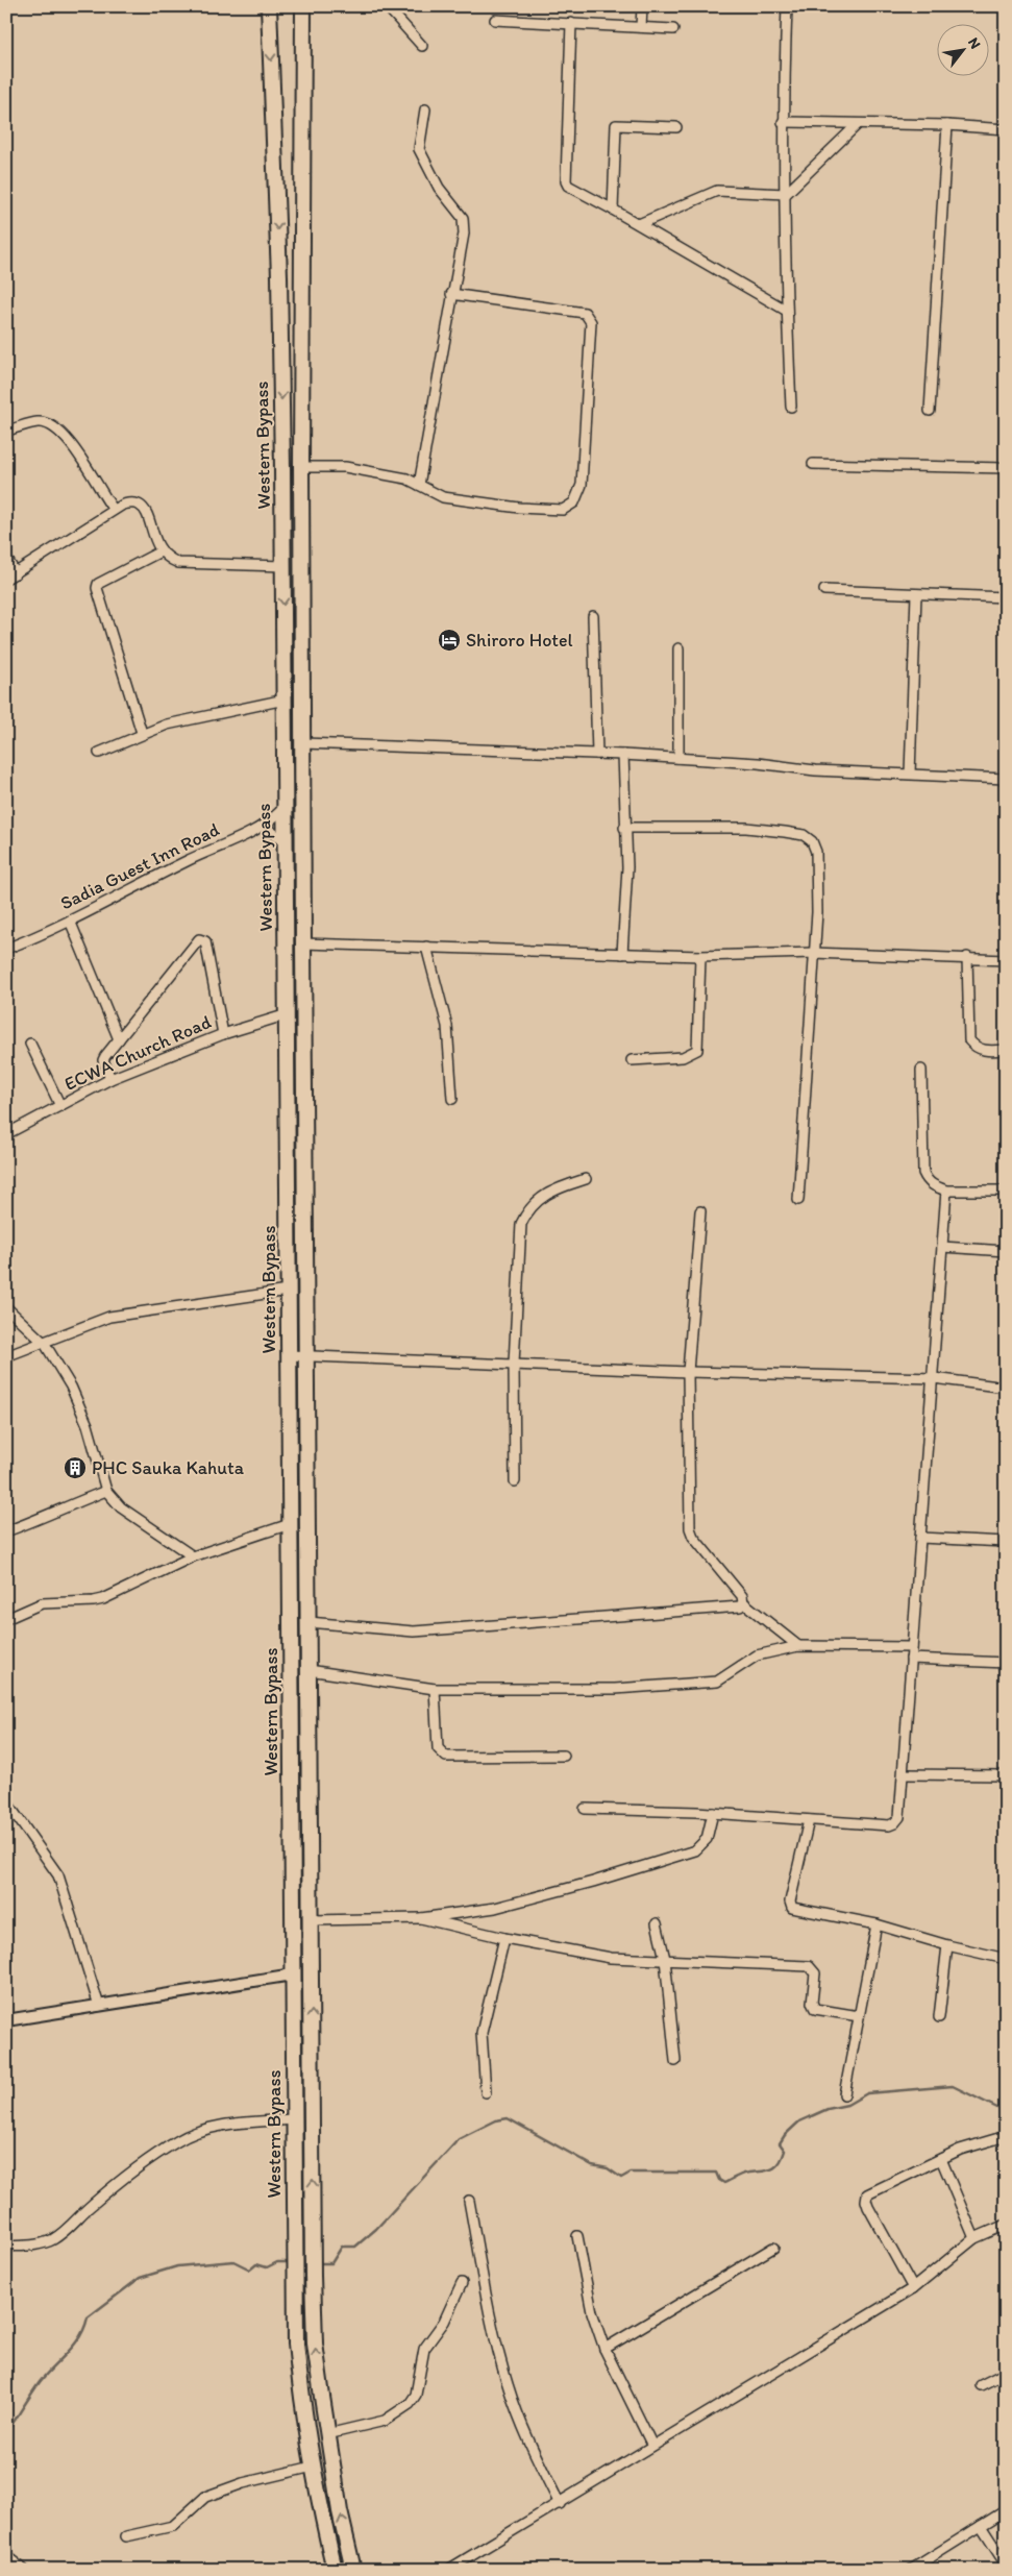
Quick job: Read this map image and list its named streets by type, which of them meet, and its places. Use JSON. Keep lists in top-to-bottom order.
{
  "streets": {
    "main road": ["Western Bypass"],
    "street": ["Sadia Guest Inn Road", "ECWA Church Road"]
  },
  "crossings": [
    ["Western Bypass", "Sadia Guest Inn Road"],
    ["Western Bypass", "ECWA Church Road"]
  ],
  "places": {
    "hotel": ["Shiroro Hotel"],
    "building": ["PHC Sauka Kahuta"]
  },
  "north": "top right"
}
